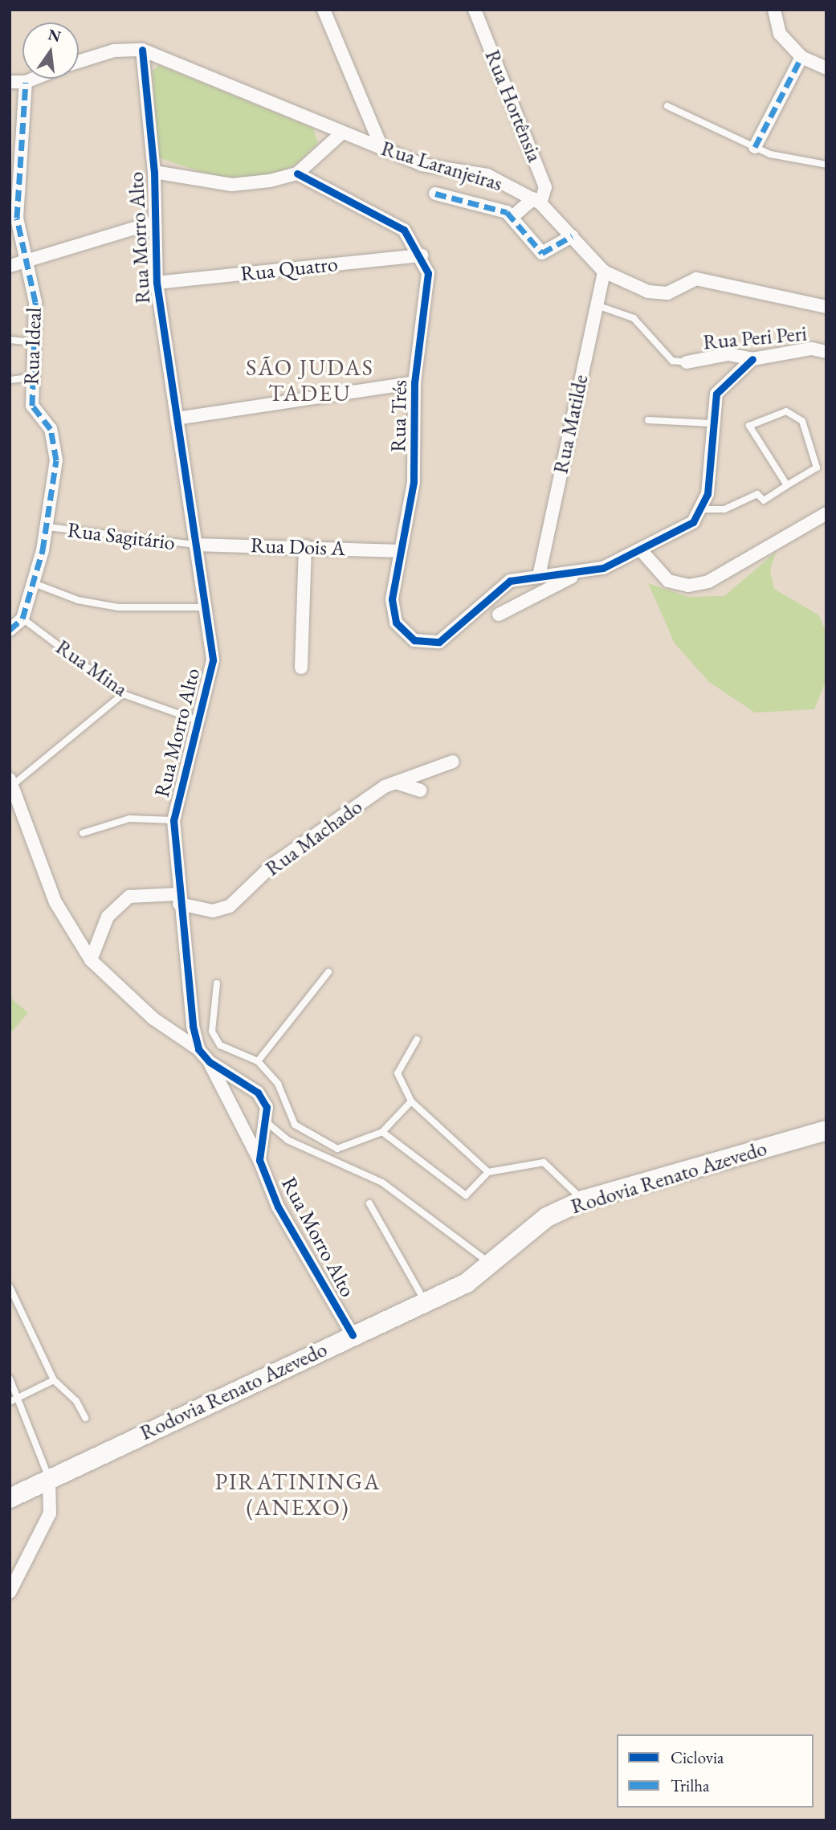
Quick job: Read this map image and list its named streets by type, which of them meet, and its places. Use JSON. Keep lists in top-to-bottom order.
{
  "streets": {
    "main road": ["Rodovia Renato Azevedo"],
    "street": [
      "Rua Hortênsia",
      "Rua Laranjeiras",
      "Rua Morro Alto",
      "Rua Quatro",
      "Rua Peri Peri",
      "Rua Ideal",
      "Rua Trés",
      "Rua Matilde",
      "Rua Dois A",
      "Rua Machado"
    ],
    "lane": ["Rua Sagitário", "Rua Mina"]
  },
  "crossings": [
    ["Rua Hortênsia", "Rua Laranjeiras"],
    ["Rua Laranjeiras", "Rua Morro Alto"],
    ["Rua Laranjeiras", "Rua Matilde"],
    ["Rua Morro Alto", "Rua Quatro"],
    ["Rua Morro Alto", "Rua Sagitário"],
    ["Rua Morro Alto", "Rua Dois A"],
    ["Rua Morro Alto", "Rua Mina"],
    ["Rua Morro Alto", "Rua Machado"],
    ["Rua Morro Alto", "Rodovia Renato Azevedo"],
    ["Rua Quatro", "Rua Trés"],
    ["Rua Peri Peri", "Rua Matilde"],
    ["Rua Ideal", "Rua Sagitário"],
    ["Rua Ideal", "Rua Mina"],
    ["Rua Trés", "Rua Matilde"],
    ["Rua Trés", "Rua Dois A"],
    ["Rua Sagitário", "Rua Dois A"]
  ],
  "districts": ["SÃO JUDAS TADEU", "PIRATININGA (ANEXO)"],
  "legend": ["Ciclovia", "Trilha"],
  "north": "top"
}
